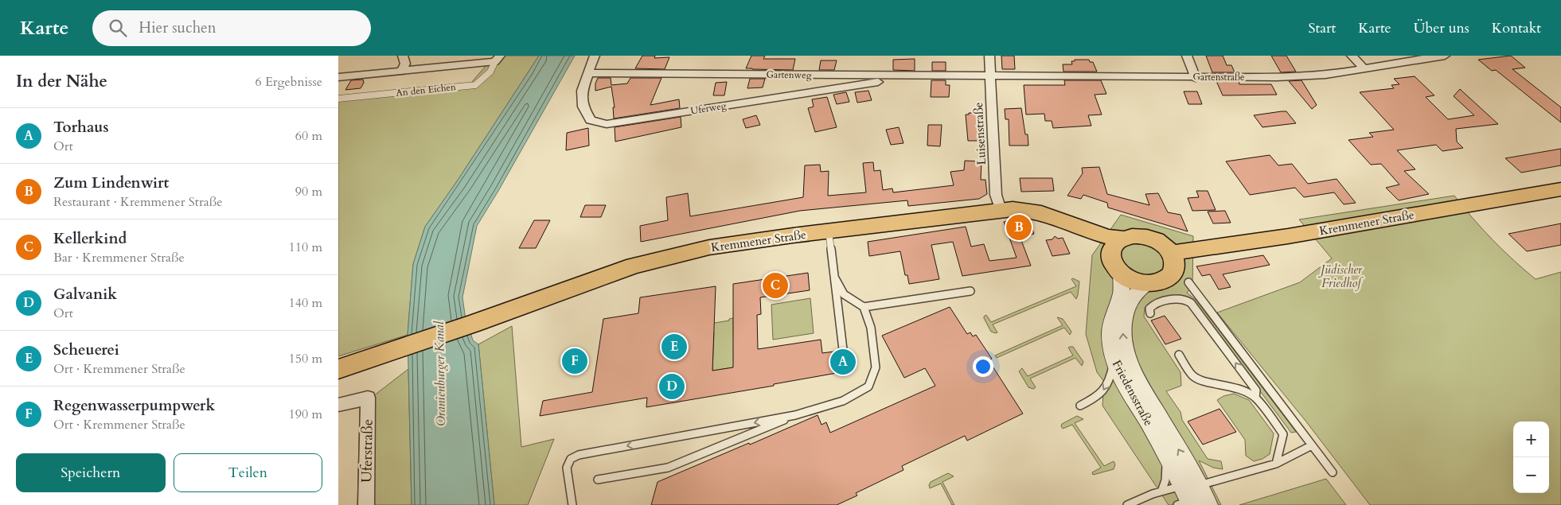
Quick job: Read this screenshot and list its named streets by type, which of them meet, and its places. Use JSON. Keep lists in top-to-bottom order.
{
  "streets": {
    "main road": ["Kremmener Straße"],
    "street": [
      "Gartenweg",
      "Gartenstraße",
      "Uferweg",
      "Luisenstraße",
      "Friedensstraße",
      "Uferstraße"
    ],
    "lane": ["An den Eichen"]
  },
  "crossings": [
    ["Gartenweg", "Gartenstraße"],
    ["Gartenweg", "Uferweg"],
    ["Gartenweg", "Luisenstraße"],
    ["Gartenstraße", "Luisenstraße"],
    ["Luisenstraße", "Kremmener Straße"],
    ["Kremmener Straße", "Friedensstraße"]
  ],
  "water": ["Oranienburger Kanal"],
  "parks": ["Jüdischer Friedhof"],
  "page": {
    "header": "Karte",
    "search": "Hier suchen",
    "nav": [
      "Start",
      "Karte",
      "Über uns",
      "Kontakt"
    ],
    "heading": ["In der Nähe", "6 Ergebnisse"],
    "list": [
      {
        "mark": "A",
        "name": "Torhaus",
        "note": "Ort",
        "value": "60 m"
      },
      {
        "mark": "B",
        "name": "Zum Lindenwirt",
        "note": "Restaurant · Kremmener Straße",
        "value": "90 m"
      },
      {
        "mark": "C",
        "name": "Kellerkind",
        "note": "Bar · Kremmener Straße",
        "value": "110 m"
      },
      {
        "mark": "D",
        "name": "Galvanik",
        "note": "Ort",
        "value": "140 m"
      },
      {
        "mark": "E",
        "name": "Scheuerei",
        "note": "Ort · Kremmener Straße",
        "value": "150 m"
      },
      {
        "mark": "F",
        "name": "Regenwasserpumpwerk",
        "note": "Ort · Kremmener Straße",
        "value": "190 m"
      }
    ],
    "pins": [
      "B",
      "C",
      "E",
      "F",
      "A",
      "D"
    ],
    "map_buttons": ["+", "−"],
    "buttons": ["Speichern", "Teilen"]
  }
}
